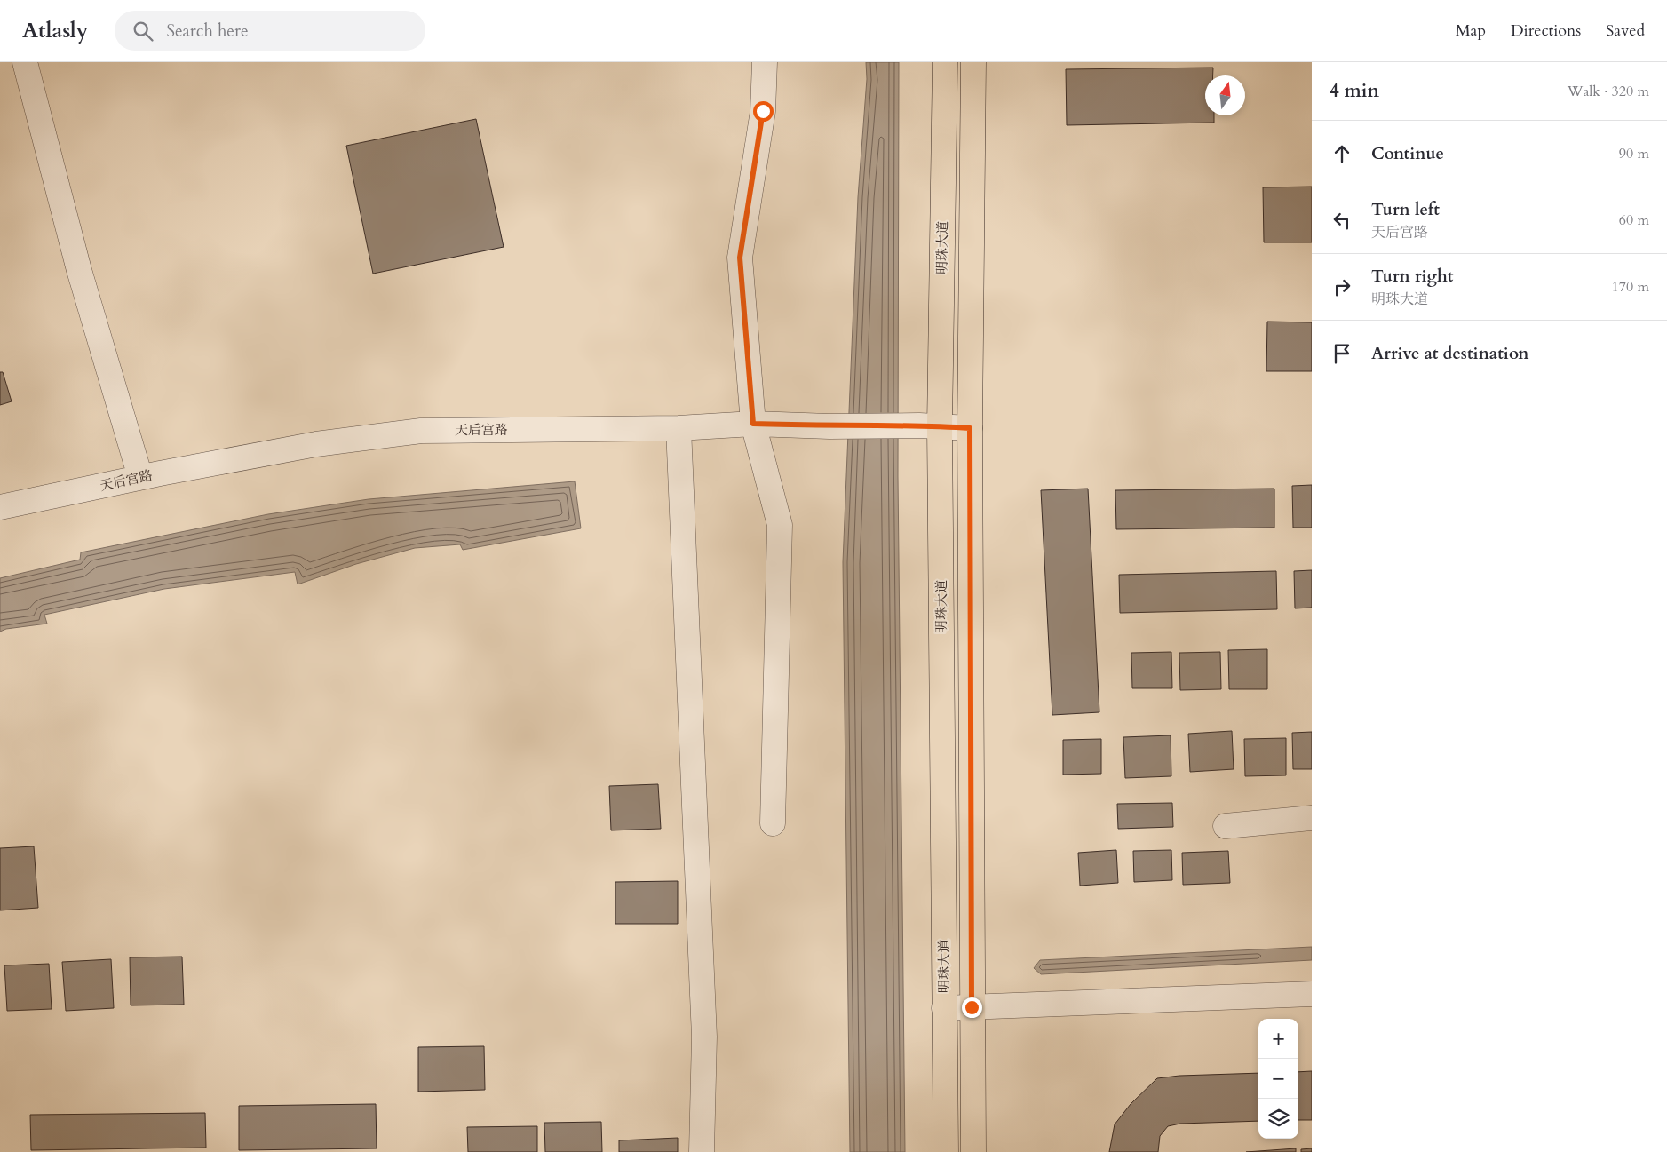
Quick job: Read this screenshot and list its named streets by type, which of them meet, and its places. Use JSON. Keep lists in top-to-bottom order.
{
  "streets": {
    "main road": ["明珠大道"],
    "street": ["天后宫路"]
  },
  "crossings": [
    ["明珠大道", "天后宫路"]
  ],
  "north": "top",
  "page": {
    "header": "Atlasly",
    "search": "Search here",
    "nav": ["Map", "Directions", "Saved"],
    "heading": ["4 min", "Walk · 320 m"],
    "list": [
      ["Continue", "90 m"],
      ["Turn left", "天后宫路", "60 m"],
      ["Turn right", "明珠大道", "170 m"],
      "Arrive at destination"
    ],
    "map_buttons": ["+", "−"]
  }
}
